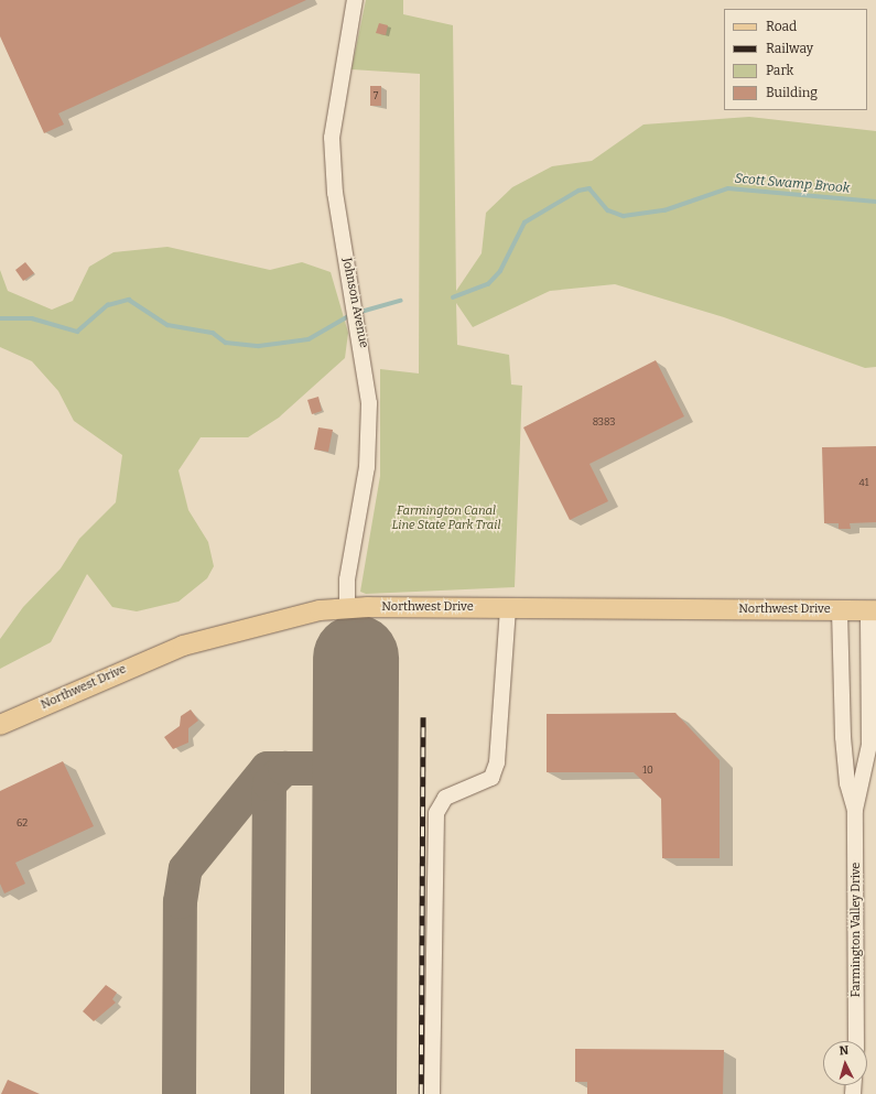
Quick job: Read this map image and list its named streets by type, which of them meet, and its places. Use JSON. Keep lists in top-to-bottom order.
{
  "streets": {
    "main road": ["Northwest Drive"],
    "street": ["Johnson Avenue", "Farmington Valley Drive"]
  },
  "crossings": [
    ["Johnson Avenue", "Northwest Drive"],
    ["Northwest Drive", "Farmington Valley Drive"]
  ],
  "water": ["Scott Swamp Brook"],
  "parks": ["Farmington Canal Line State Park Trail"],
  "house_numbers": [
    "7",
    "8383",
    "41",
    "10",
    "62"
  ],
  "legend": [
    "Road",
    "Railway",
    "Park",
    "Building"
  ],
  "north": "top"
}
